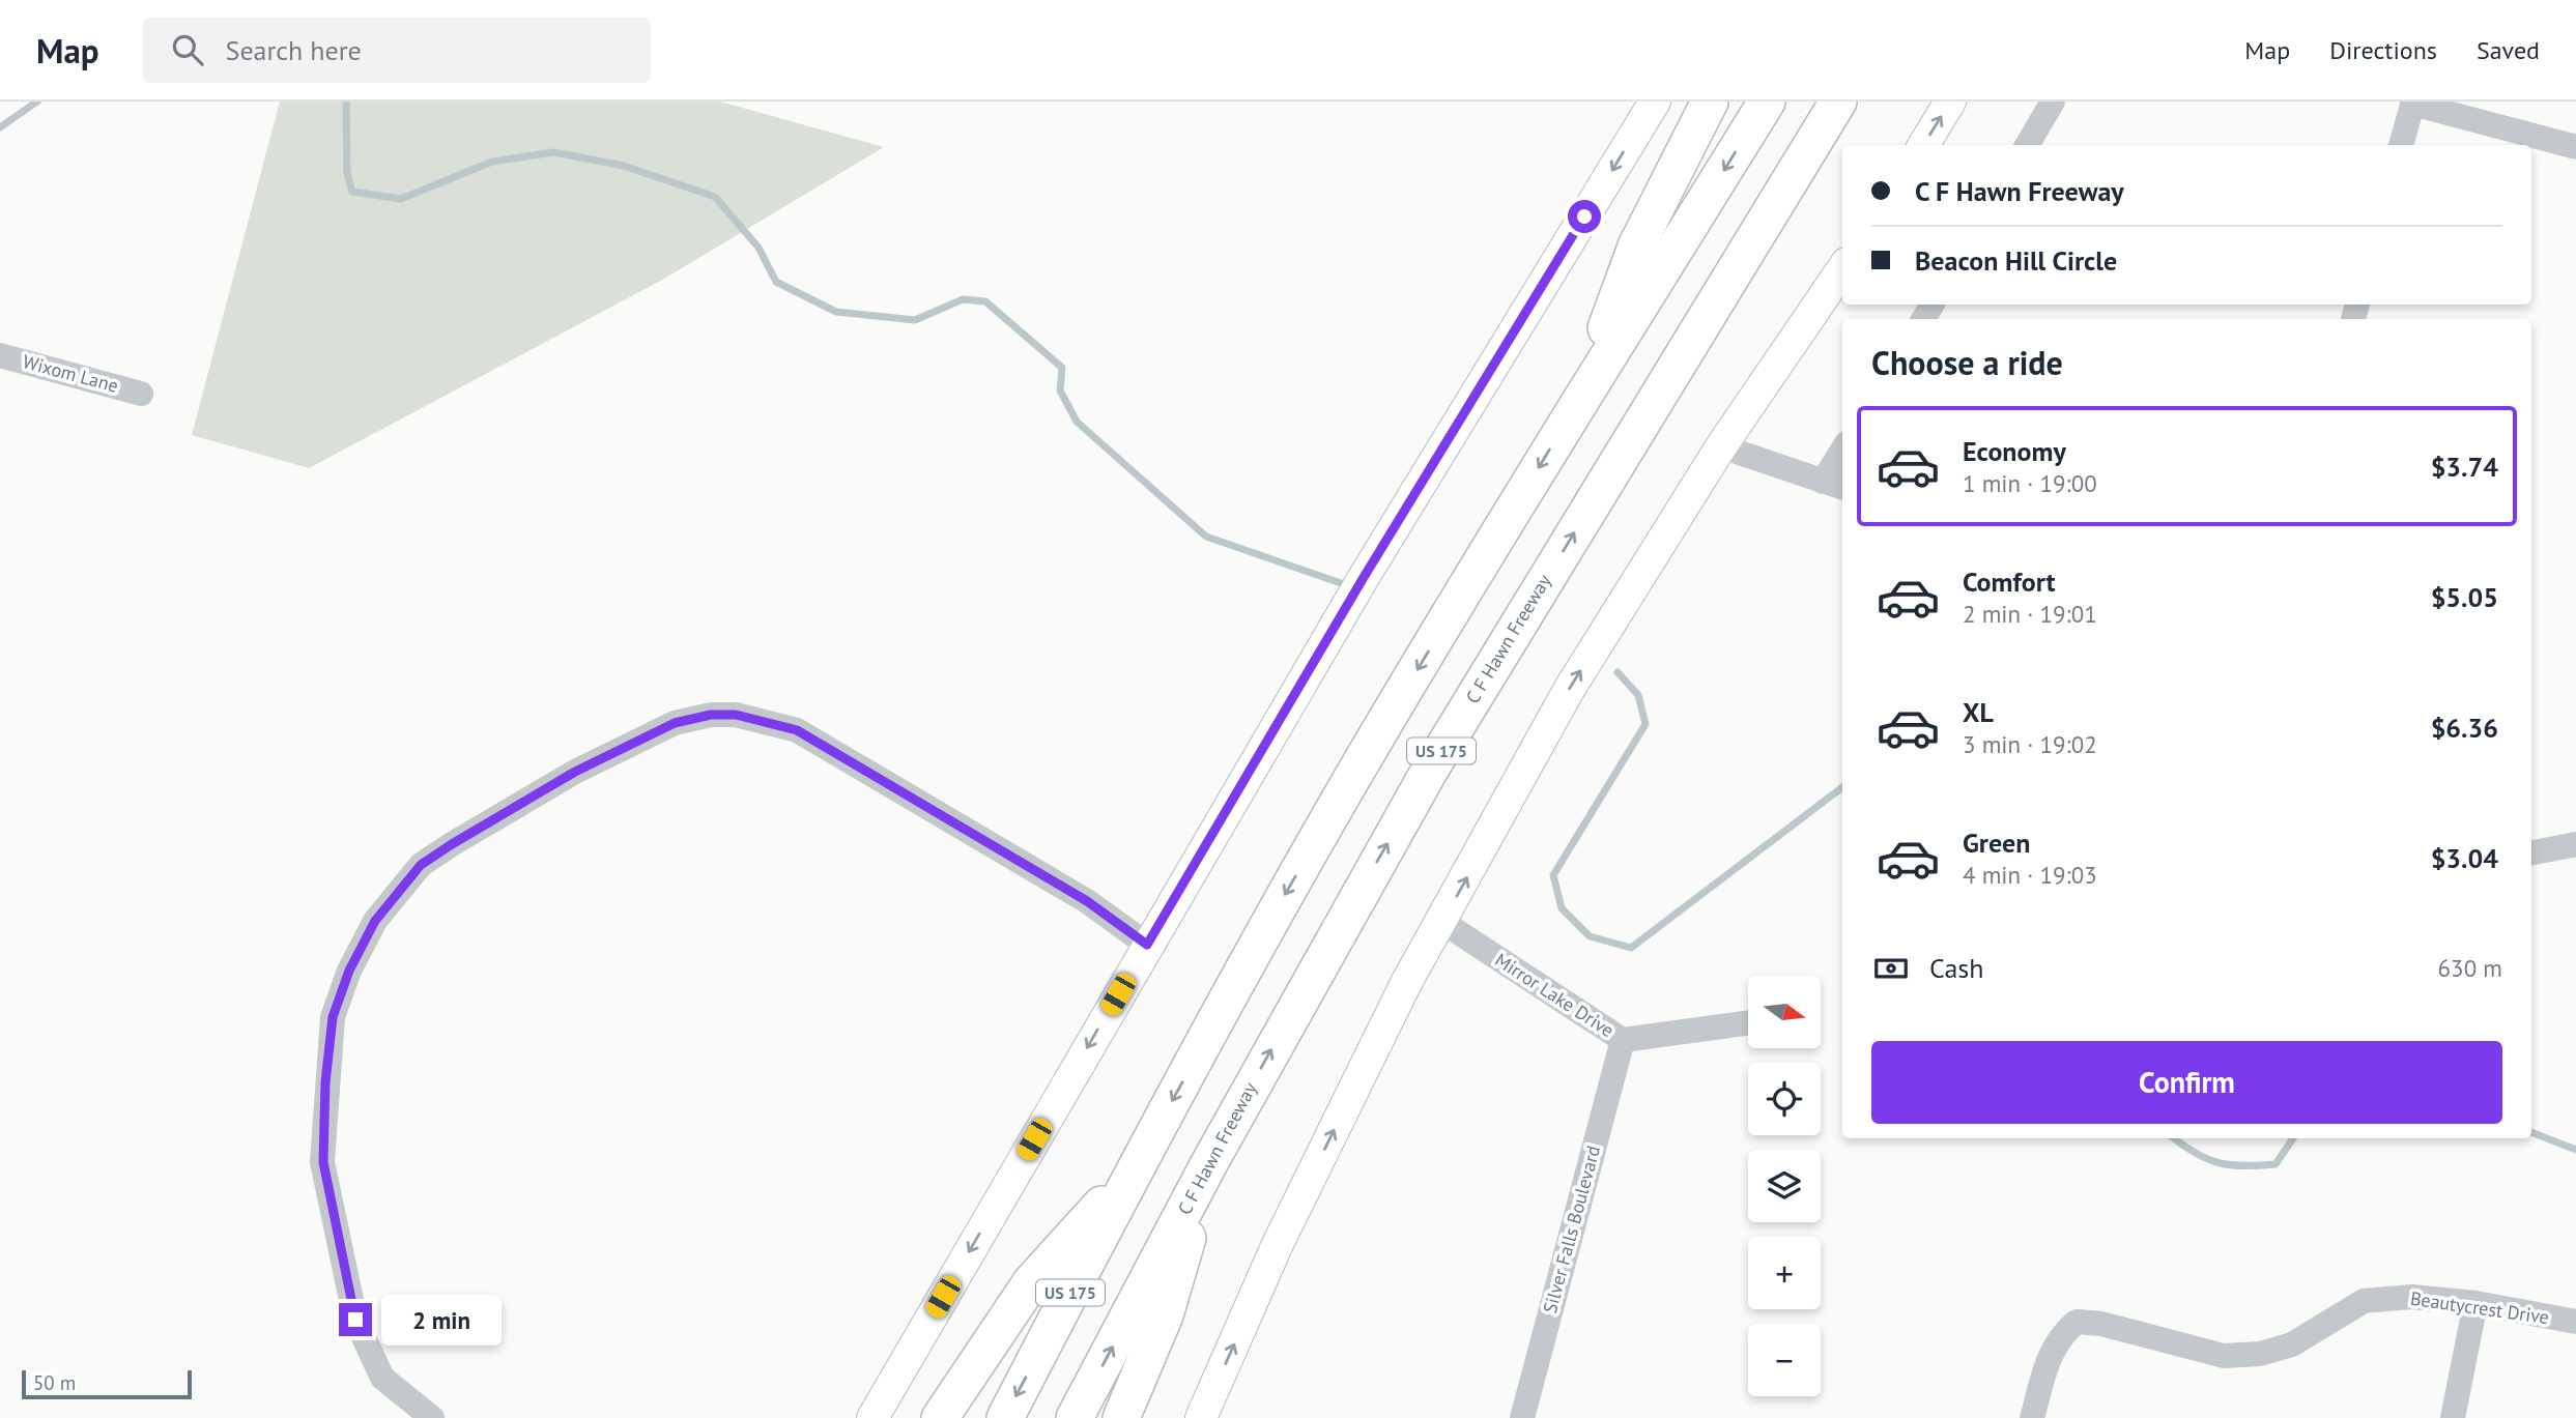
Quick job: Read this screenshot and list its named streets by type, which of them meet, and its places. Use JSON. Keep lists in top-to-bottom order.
{
  "streets": {
    "highway": ["C F Hawn Freeway", "US 175"],
    "street": [
      "Wixom Lane",
      "Mirror Lake Drive",
      "Silver Falls Boulevard",
      "Beautycrest Drive"
    ]
  },
  "crossings": [
    ["Mirror Lake Drive", "Silver Falls Boulevard"]
  ],
  "scale_bar": "50 m",
  "north": "right",
  "page": {
    "header": "Map",
    "search": "Search here",
    "nav": ["Map", "Directions", "Saved"],
    "banner": ["C F Hawn Freeway", "Beacon Hill Circle"],
    "heading": "Choose a ride",
    "list": [
      {
        "name": "Economy",
        "note": "1 min · 19:00",
        "value": "$3.74"
      },
      {
        "name": "Comfort",
        "note": "2 min · 19:01",
        "value": "$5.05"
      },
      {
        "name": "XL",
        "note": "3 min · 19:02",
        "value": "$6.36"
      },
      {
        "name": "Green",
        "note": "4 min · 19:03",
        "value": "$3.04"
      }
    ],
    "pay": ["Cash", "630 m"],
    "map_buttons": ["+", "−"],
    "buttons": "Confirm",
    "bubble": "2 min",
    "scale": "50 m"
  }
}
